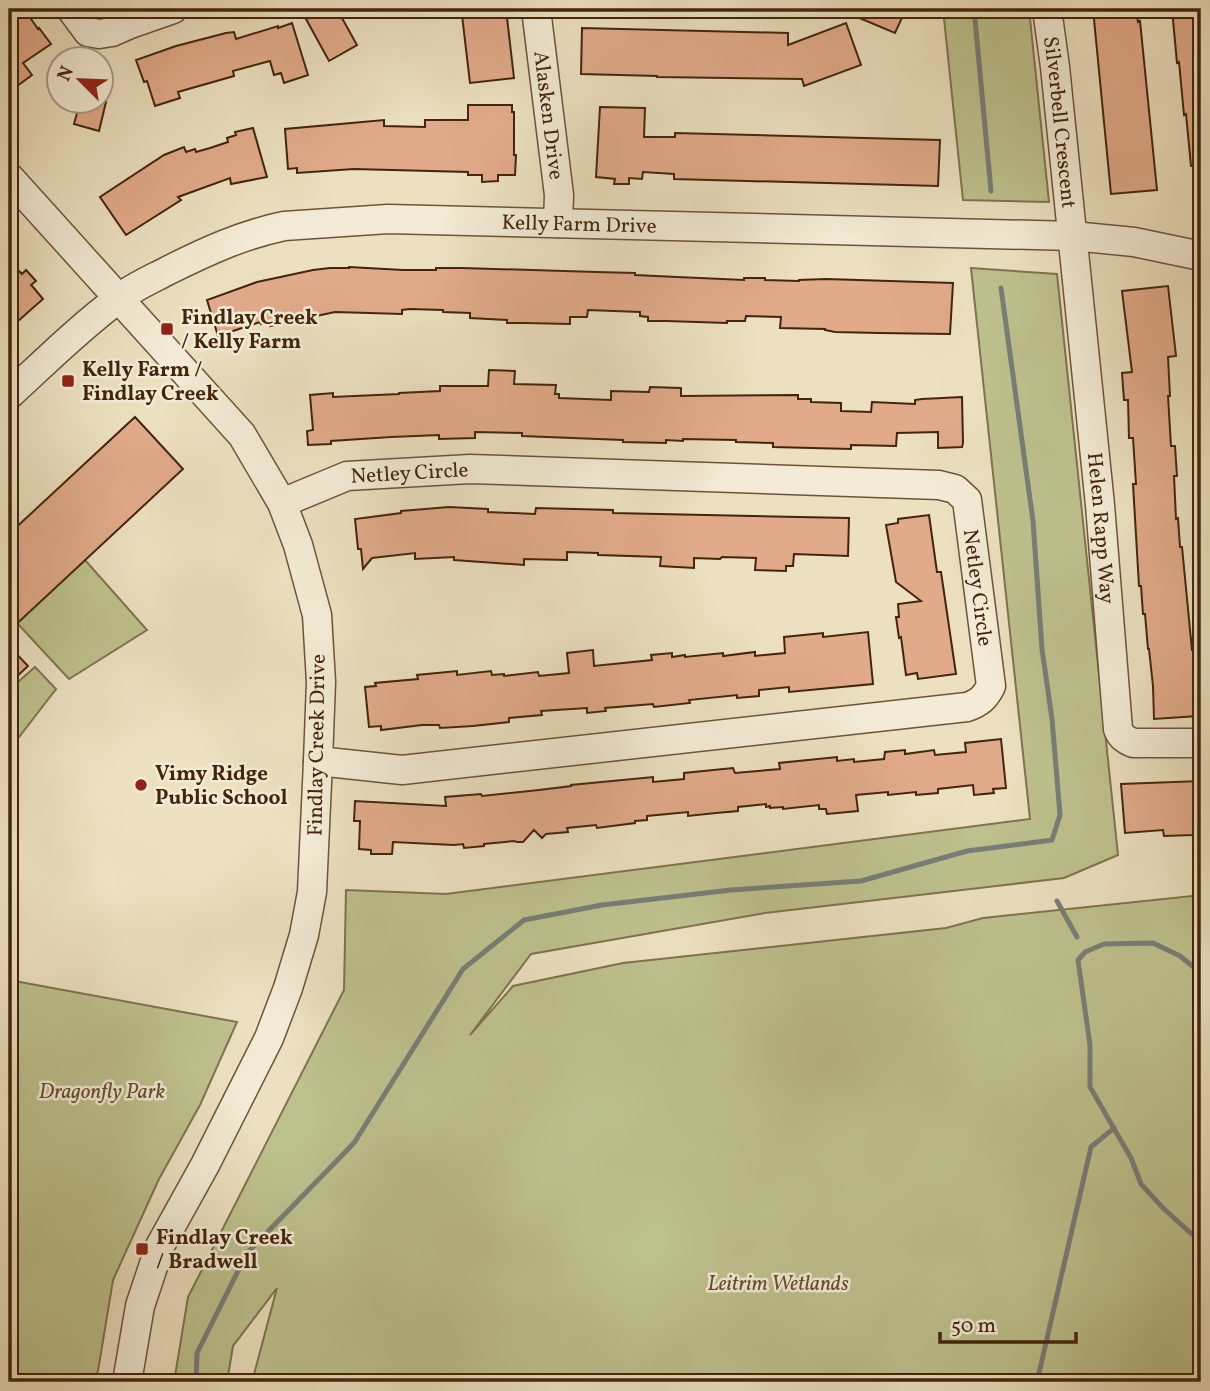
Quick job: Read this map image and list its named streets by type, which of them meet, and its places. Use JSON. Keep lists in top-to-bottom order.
{
  "streets": {
    "street": [
      "Alasken Drive",
      "Silverbell Crescent",
      "Kelly Farm Drive",
      "Netley Circle",
      "Helen Rapp Way",
      "Findlay Creek Drive"
    ]
  },
  "crossings": [
    ["Alasken Drive", "Kelly Farm Drive"],
    ["Silverbell Crescent", "Kelly Farm Drive"],
    ["Silverbell Crescent", "Helen Rapp Way"],
    ["Kelly Farm Drive", "Helen Rapp Way"],
    ["Kelly Farm Drive", "Findlay Creek Drive"],
    ["Netley Circle", "Findlay Creek Drive"]
  ],
  "parks": ["Dragonfly Park", "Leitrim Wetlands"],
  "places": {
    "transit": ["Findlay Creek / Kelly Farm", "Kelly Farm / Findlay Creek", "Findlay Creek / Bradwell"],
    "other": ["Vimy Ridge Public School"]
  },
  "scale_bar": "50 m",
  "north": "top left"
}
